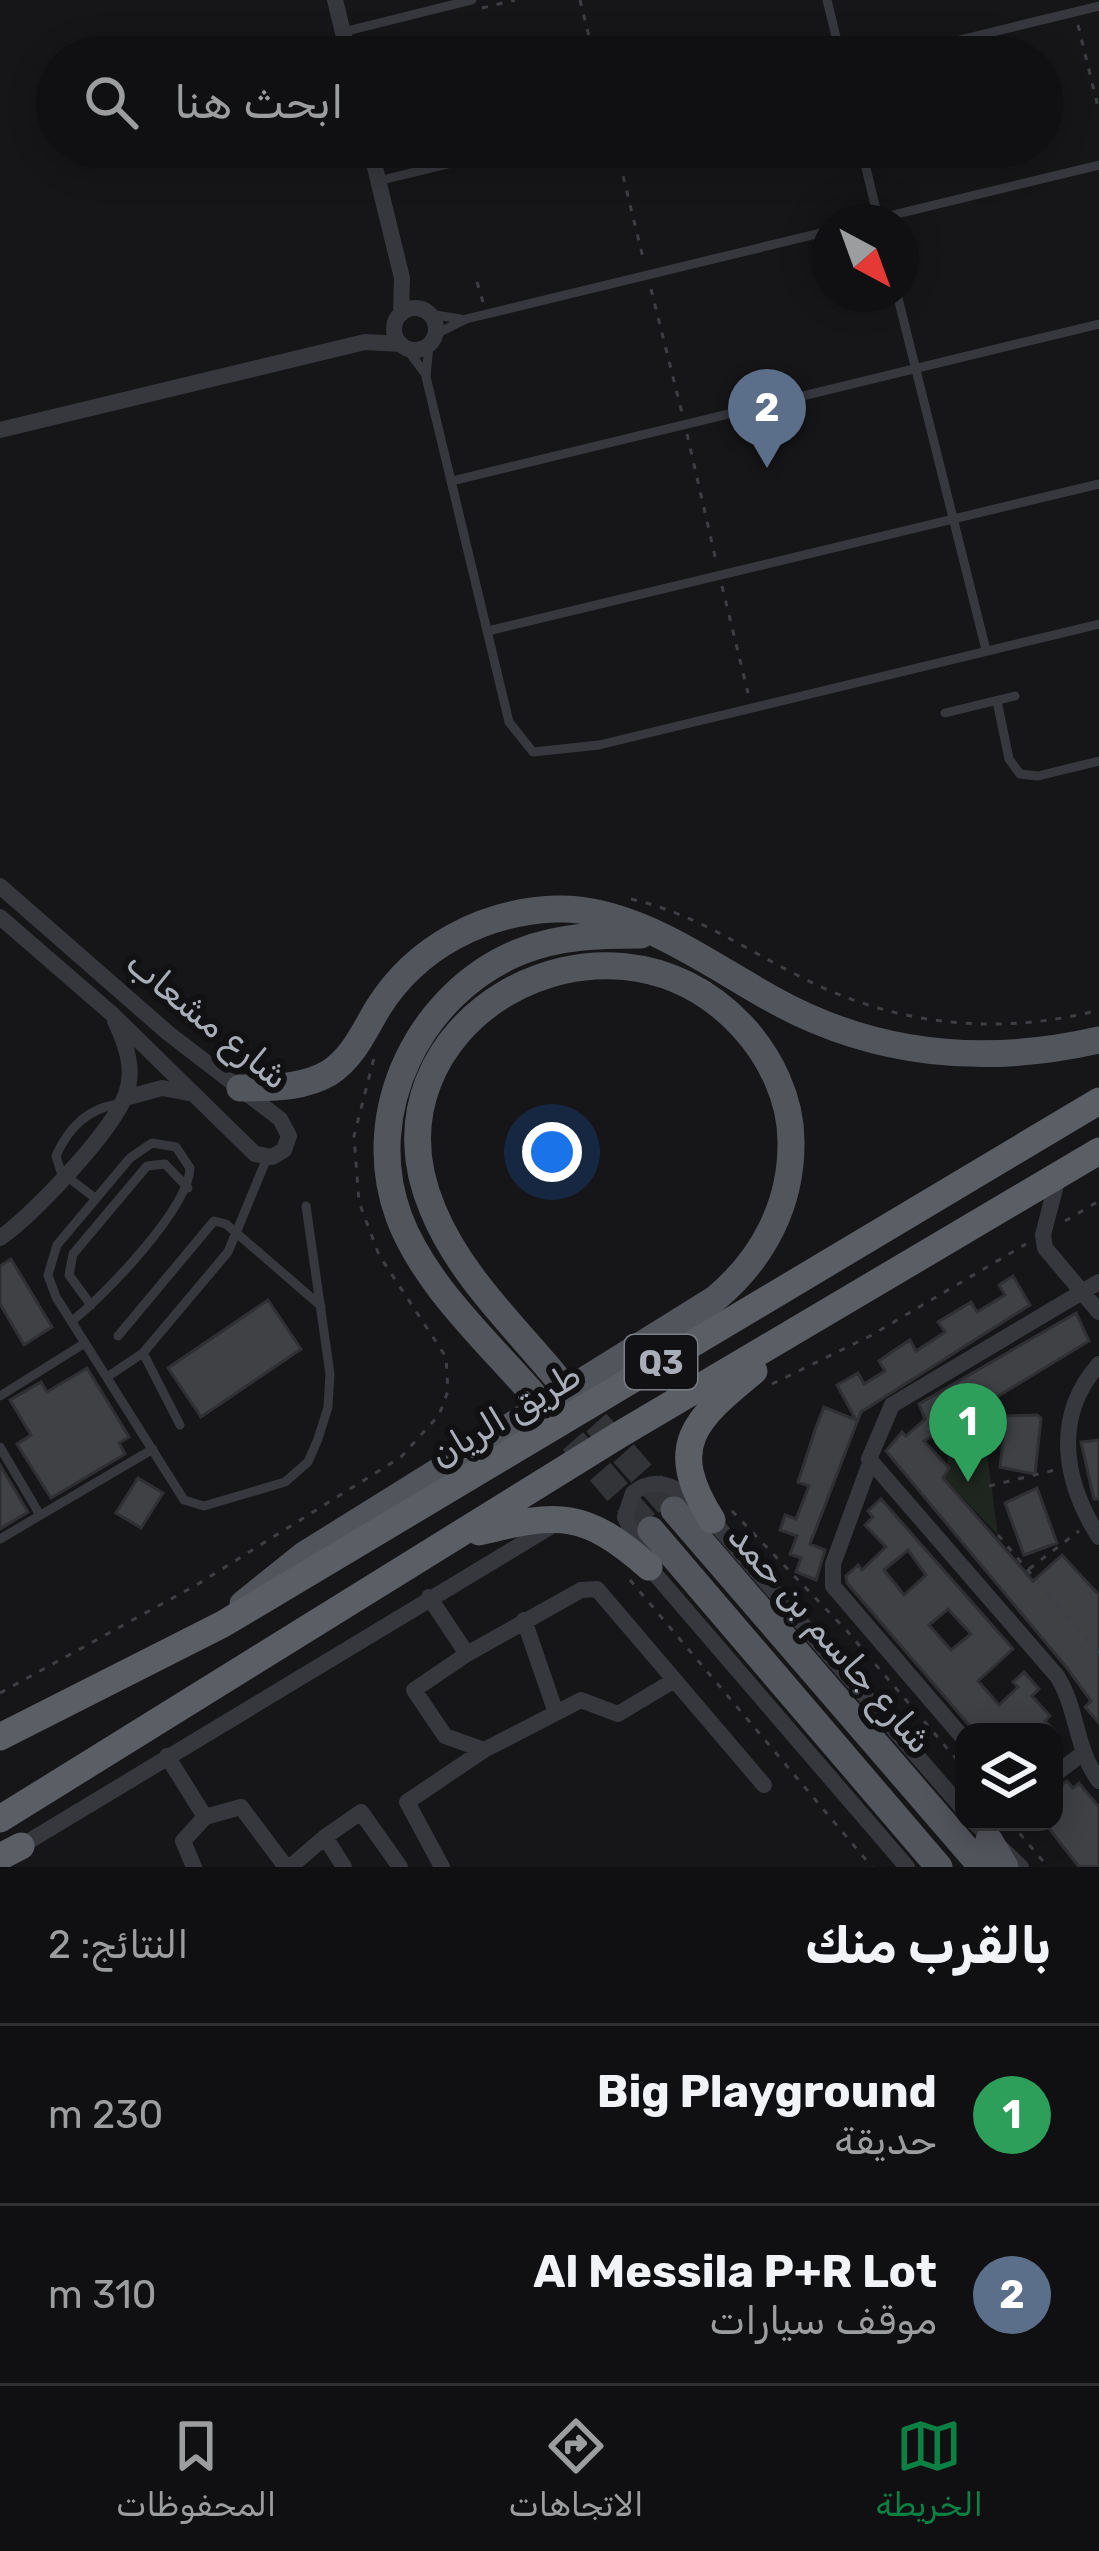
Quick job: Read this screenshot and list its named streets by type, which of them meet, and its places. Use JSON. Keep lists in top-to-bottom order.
{
  "streets": {
    "highway": ["Q3", "طريق الريان"],
    "main road": ["شارع جاسم بن حمد"],
    "street": ["شارع مشعاب"]
  },
  "north": "bottom right",
  "page": {
    "search": "ابحث هنا",
    "pins": ["2", "1"],
    "heading": ["بالقرب منك", "النتائج: 2"],
    "list": [
      {
        "mark": "1",
        "name": "Big Playground",
        "note": "حديقة",
        "value": "230 m"
      },
      {
        "mark": "2",
        "name": "Al Messila P+R Lot",
        "note": "موقف سيارات",
        "value": "310 m"
      }
    ],
    "nav": ["الخريطة", "الاتجاهات", "المحفوظات"]
  }
}
